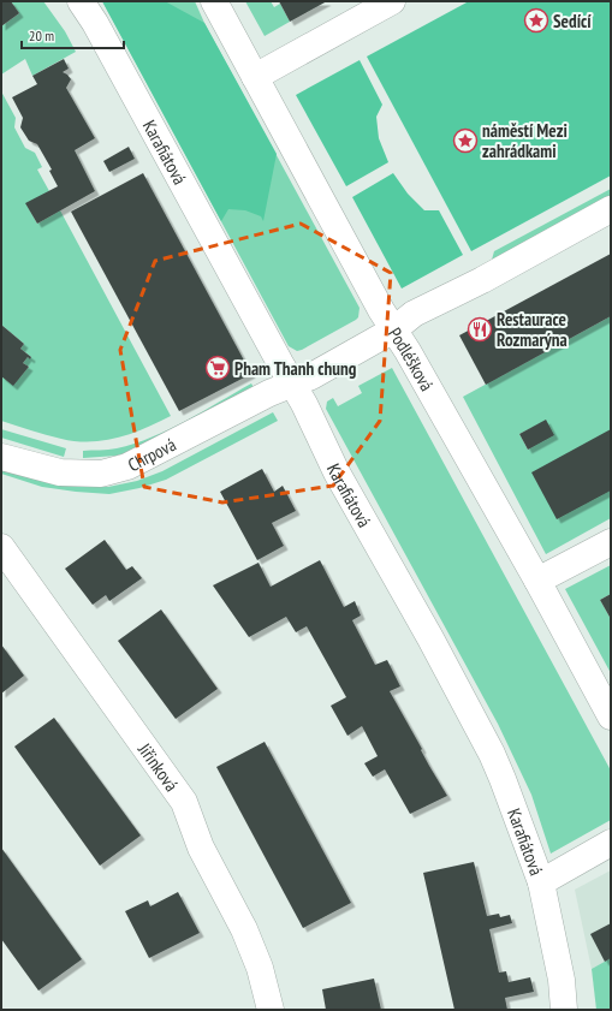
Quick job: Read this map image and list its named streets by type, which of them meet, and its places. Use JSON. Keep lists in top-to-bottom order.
{
  "streets": {
    "street": [
      "Karafiátová",
      "Podléšková",
      "Chrpová",
      "Jiřinková"
    ]
  },
  "crossings": [
    ["Karafiátová", "Chrpová"],
    ["Podléšková", "Chrpová"]
  ],
  "places": {
    "place": ["Sedící", "náměstí Mezi zahrádkami"],
    "restaurant": ["Restaurace Rozmarýna"],
    "supermarket": ["Pham Thanh chung"]
  },
  "scale_bar": "20 m"
}
